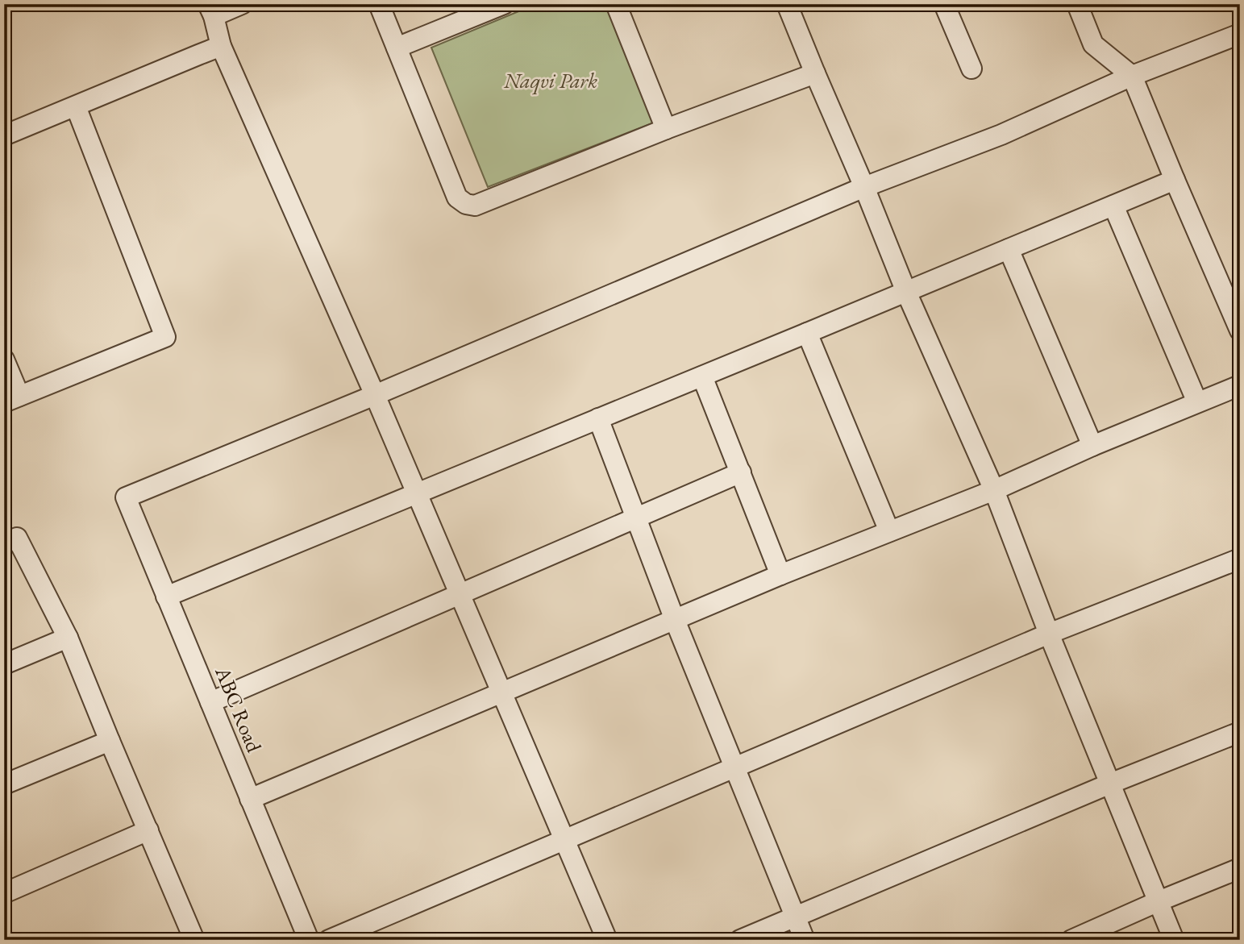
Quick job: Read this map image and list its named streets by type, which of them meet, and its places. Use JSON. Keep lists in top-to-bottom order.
{
  "streets": {
    "street": ["ABC Road"]
  },
  "parks": ["Naqvi Park"]
}
